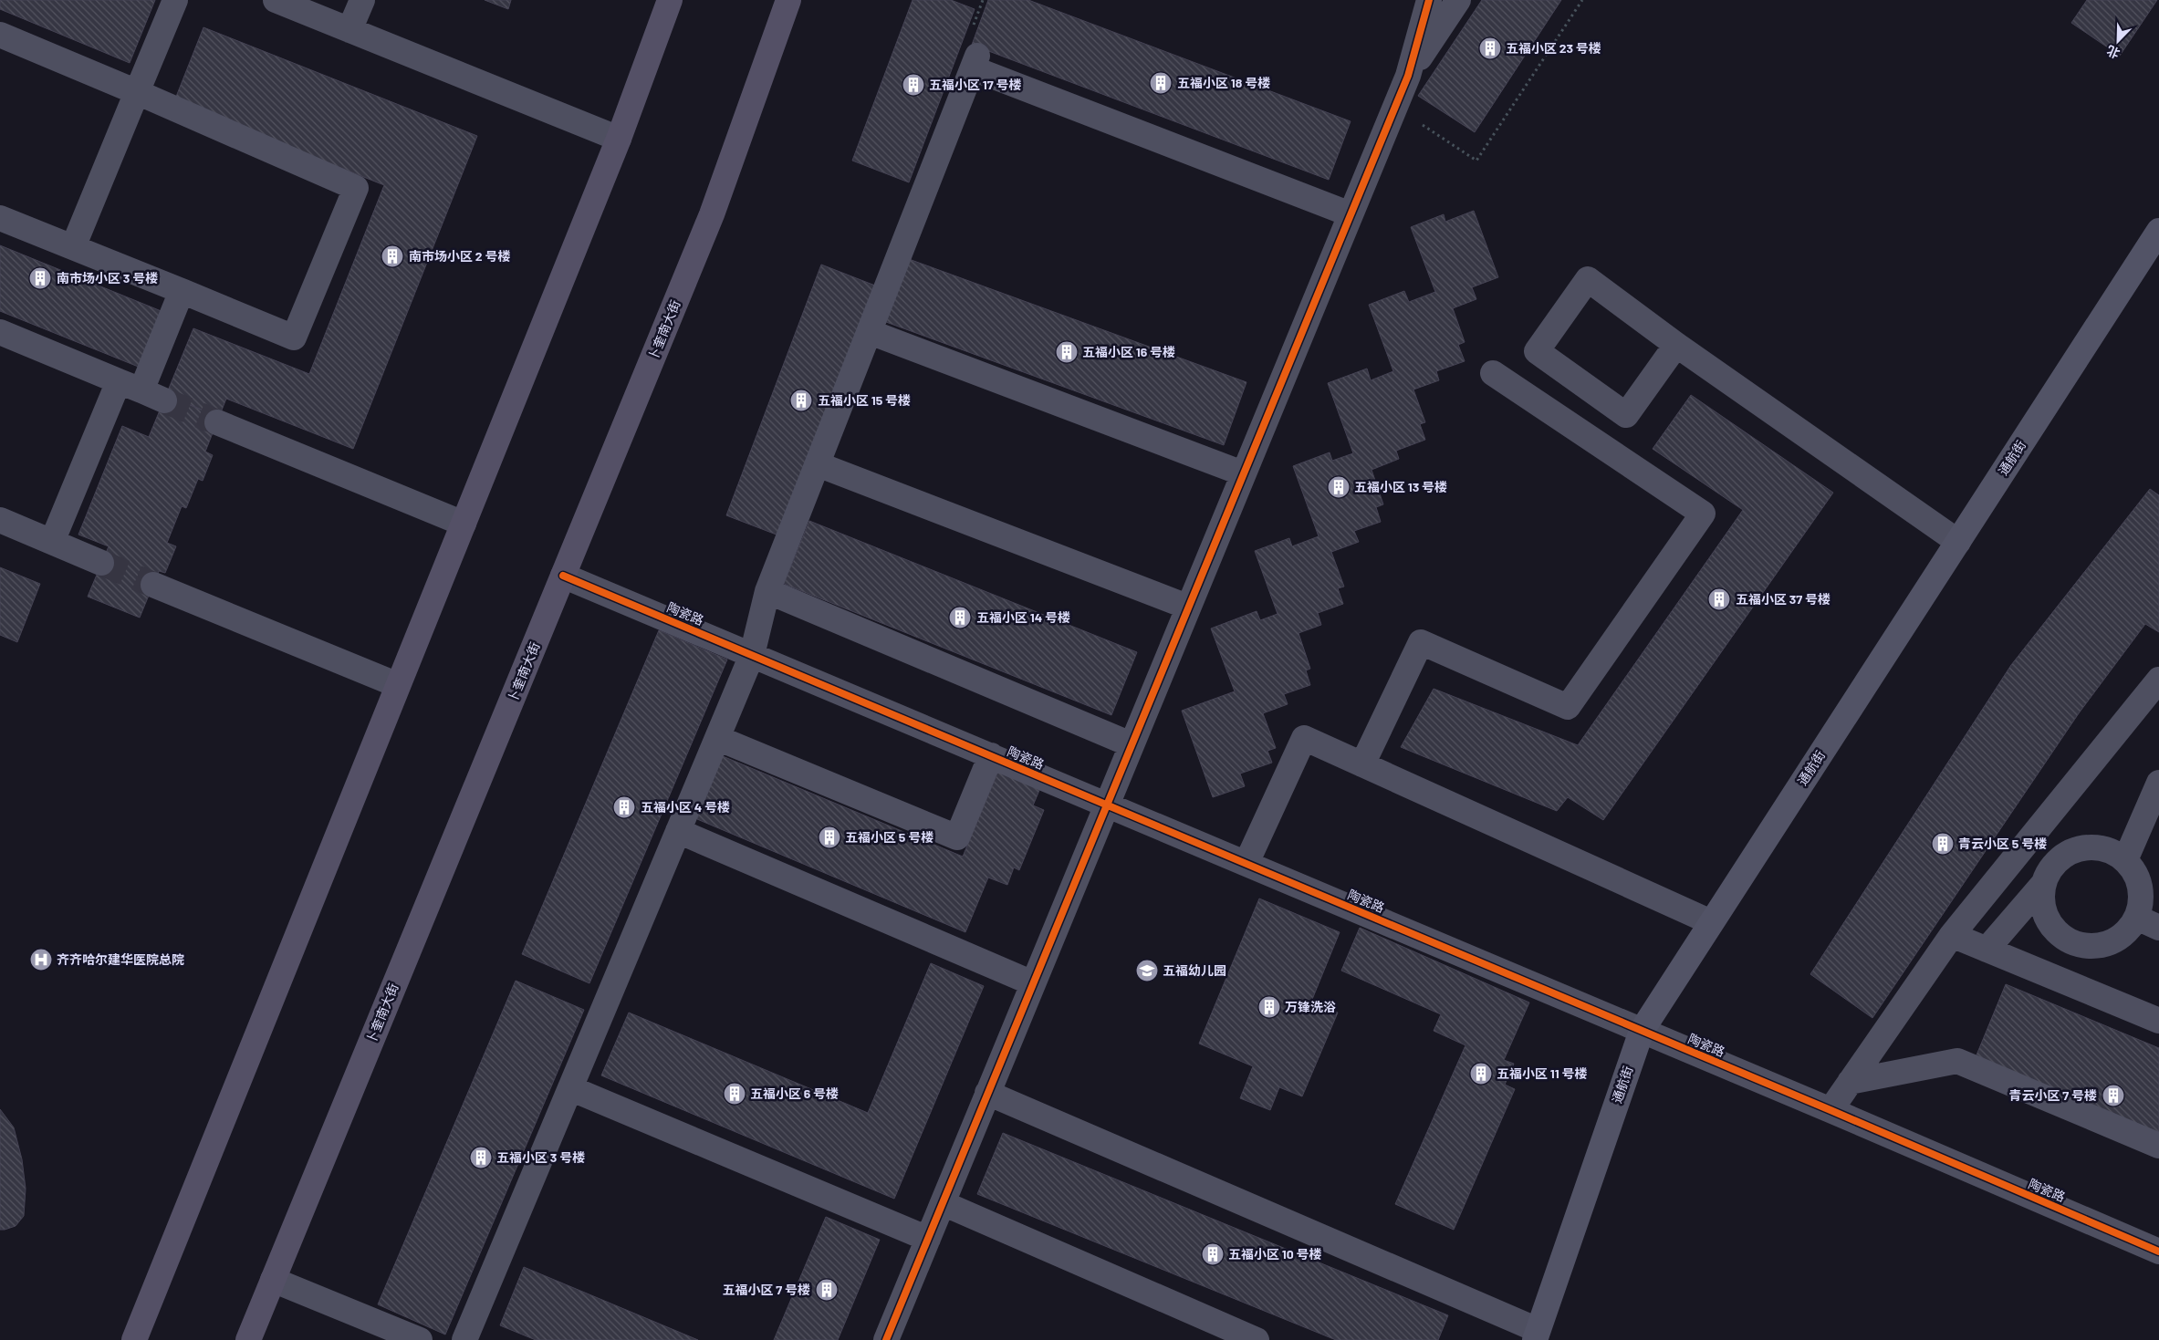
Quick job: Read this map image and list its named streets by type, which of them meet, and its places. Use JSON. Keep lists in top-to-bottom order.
{
  "streets": {
    "main road": ["卜奎南大街", "通航街"],
    "street": ["陶瓷路"]
  },
  "crossings": [
    ["卜奎南大街", "陶瓷路"],
    ["通航街", "陶瓷路"]
  ],
  "places": {
    "building": [
      "五福小区 23 号楼",
      "五福小区 18 号楼",
      "五福小区 17 号楼",
      "南市场小区 2 号楼",
      "南市场小区 3 号楼",
      "五福小区 16 号楼",
      "五福小区 15 号楼",
      "五福小区 13 号楼",
      "五福小区 37 号楼",
      "五福小区 14 号楼",
      "五福小区 4 号楼",
      "五福小区 5 号楼",
      "青云小区 5 号楼",
      "万锋洗浴",
      "五福小区 11 号楼",
      "五福小区 6 号楼",
      "青云小区 7 号楼",
      "五福小区 3 号楼",
      "五福小区 10 号楼",
      "五福小区 7 号楼"
    ],
    "hospital": ["齐齐哈尔建华医院总院"],
    "school or university": ["五福幼儿园"]
  },
  "north": "bottom left"
}
